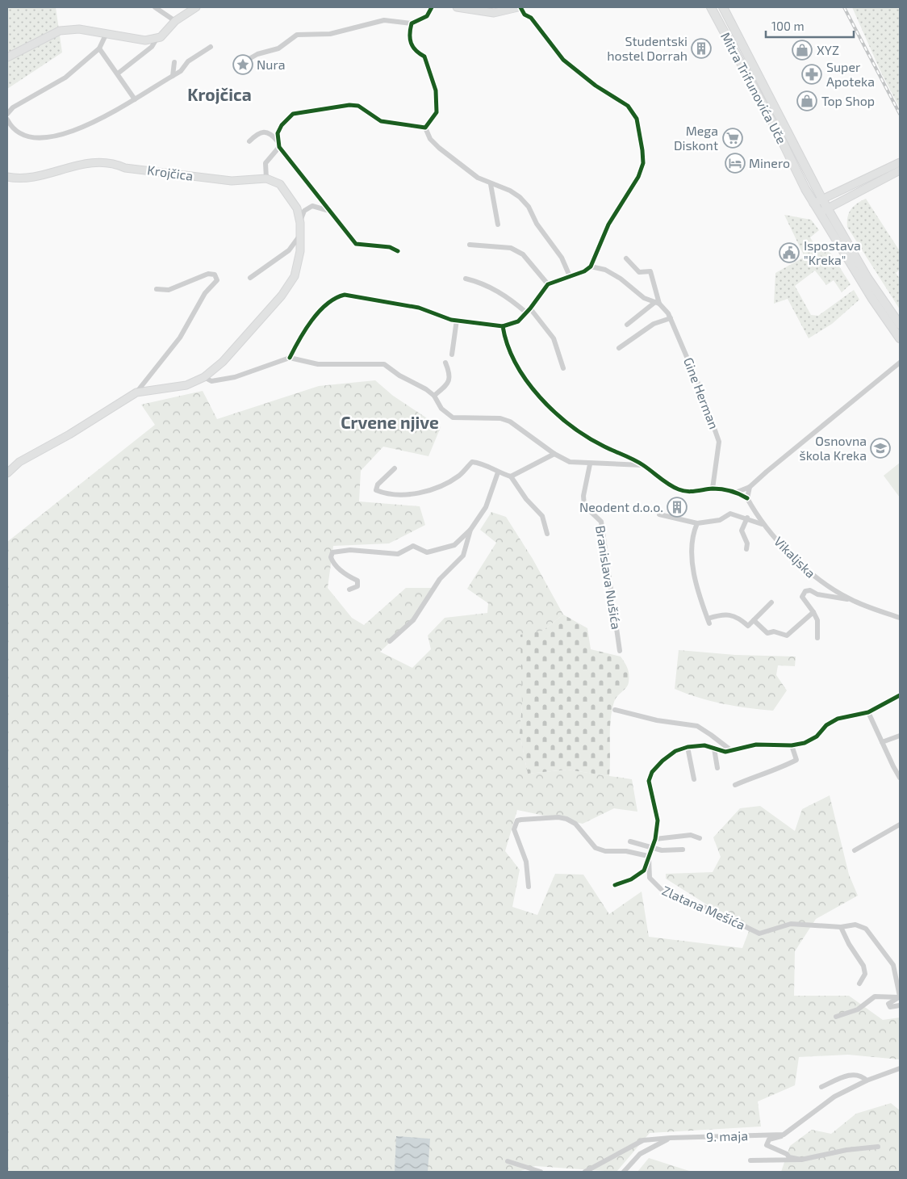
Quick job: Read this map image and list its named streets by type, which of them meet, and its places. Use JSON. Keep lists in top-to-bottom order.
{
  "streets": {
    "main road": ["Mitra Trifunovića Uče", "Krojčica"],
    "street": [
      "Gine Herman",
      "Vikaljska",
      "Branislava Nušića",
      "Zlatana Mešića",
      "9. maja"
    ]
  },
  "districts": ["Krojčica", "Crvene njive"],
  "places": {
    "building": ["Studentski hostel Dorrah", "Neodent d.o.o."],
    "shop": ["XYZ", "Top Shop"],
    "place": ["Nura"],
    "pharmacy": ["Super Apoteka"],
    "supermarket": ["Mega Diskont"],
    "hotel": ["Minero"],
    "public building": ["Ispostava \"Kreka\""],
    "school or university": ["Osnovna škola Kreka"]
  },
  "scale_bar": "100 m"
}
